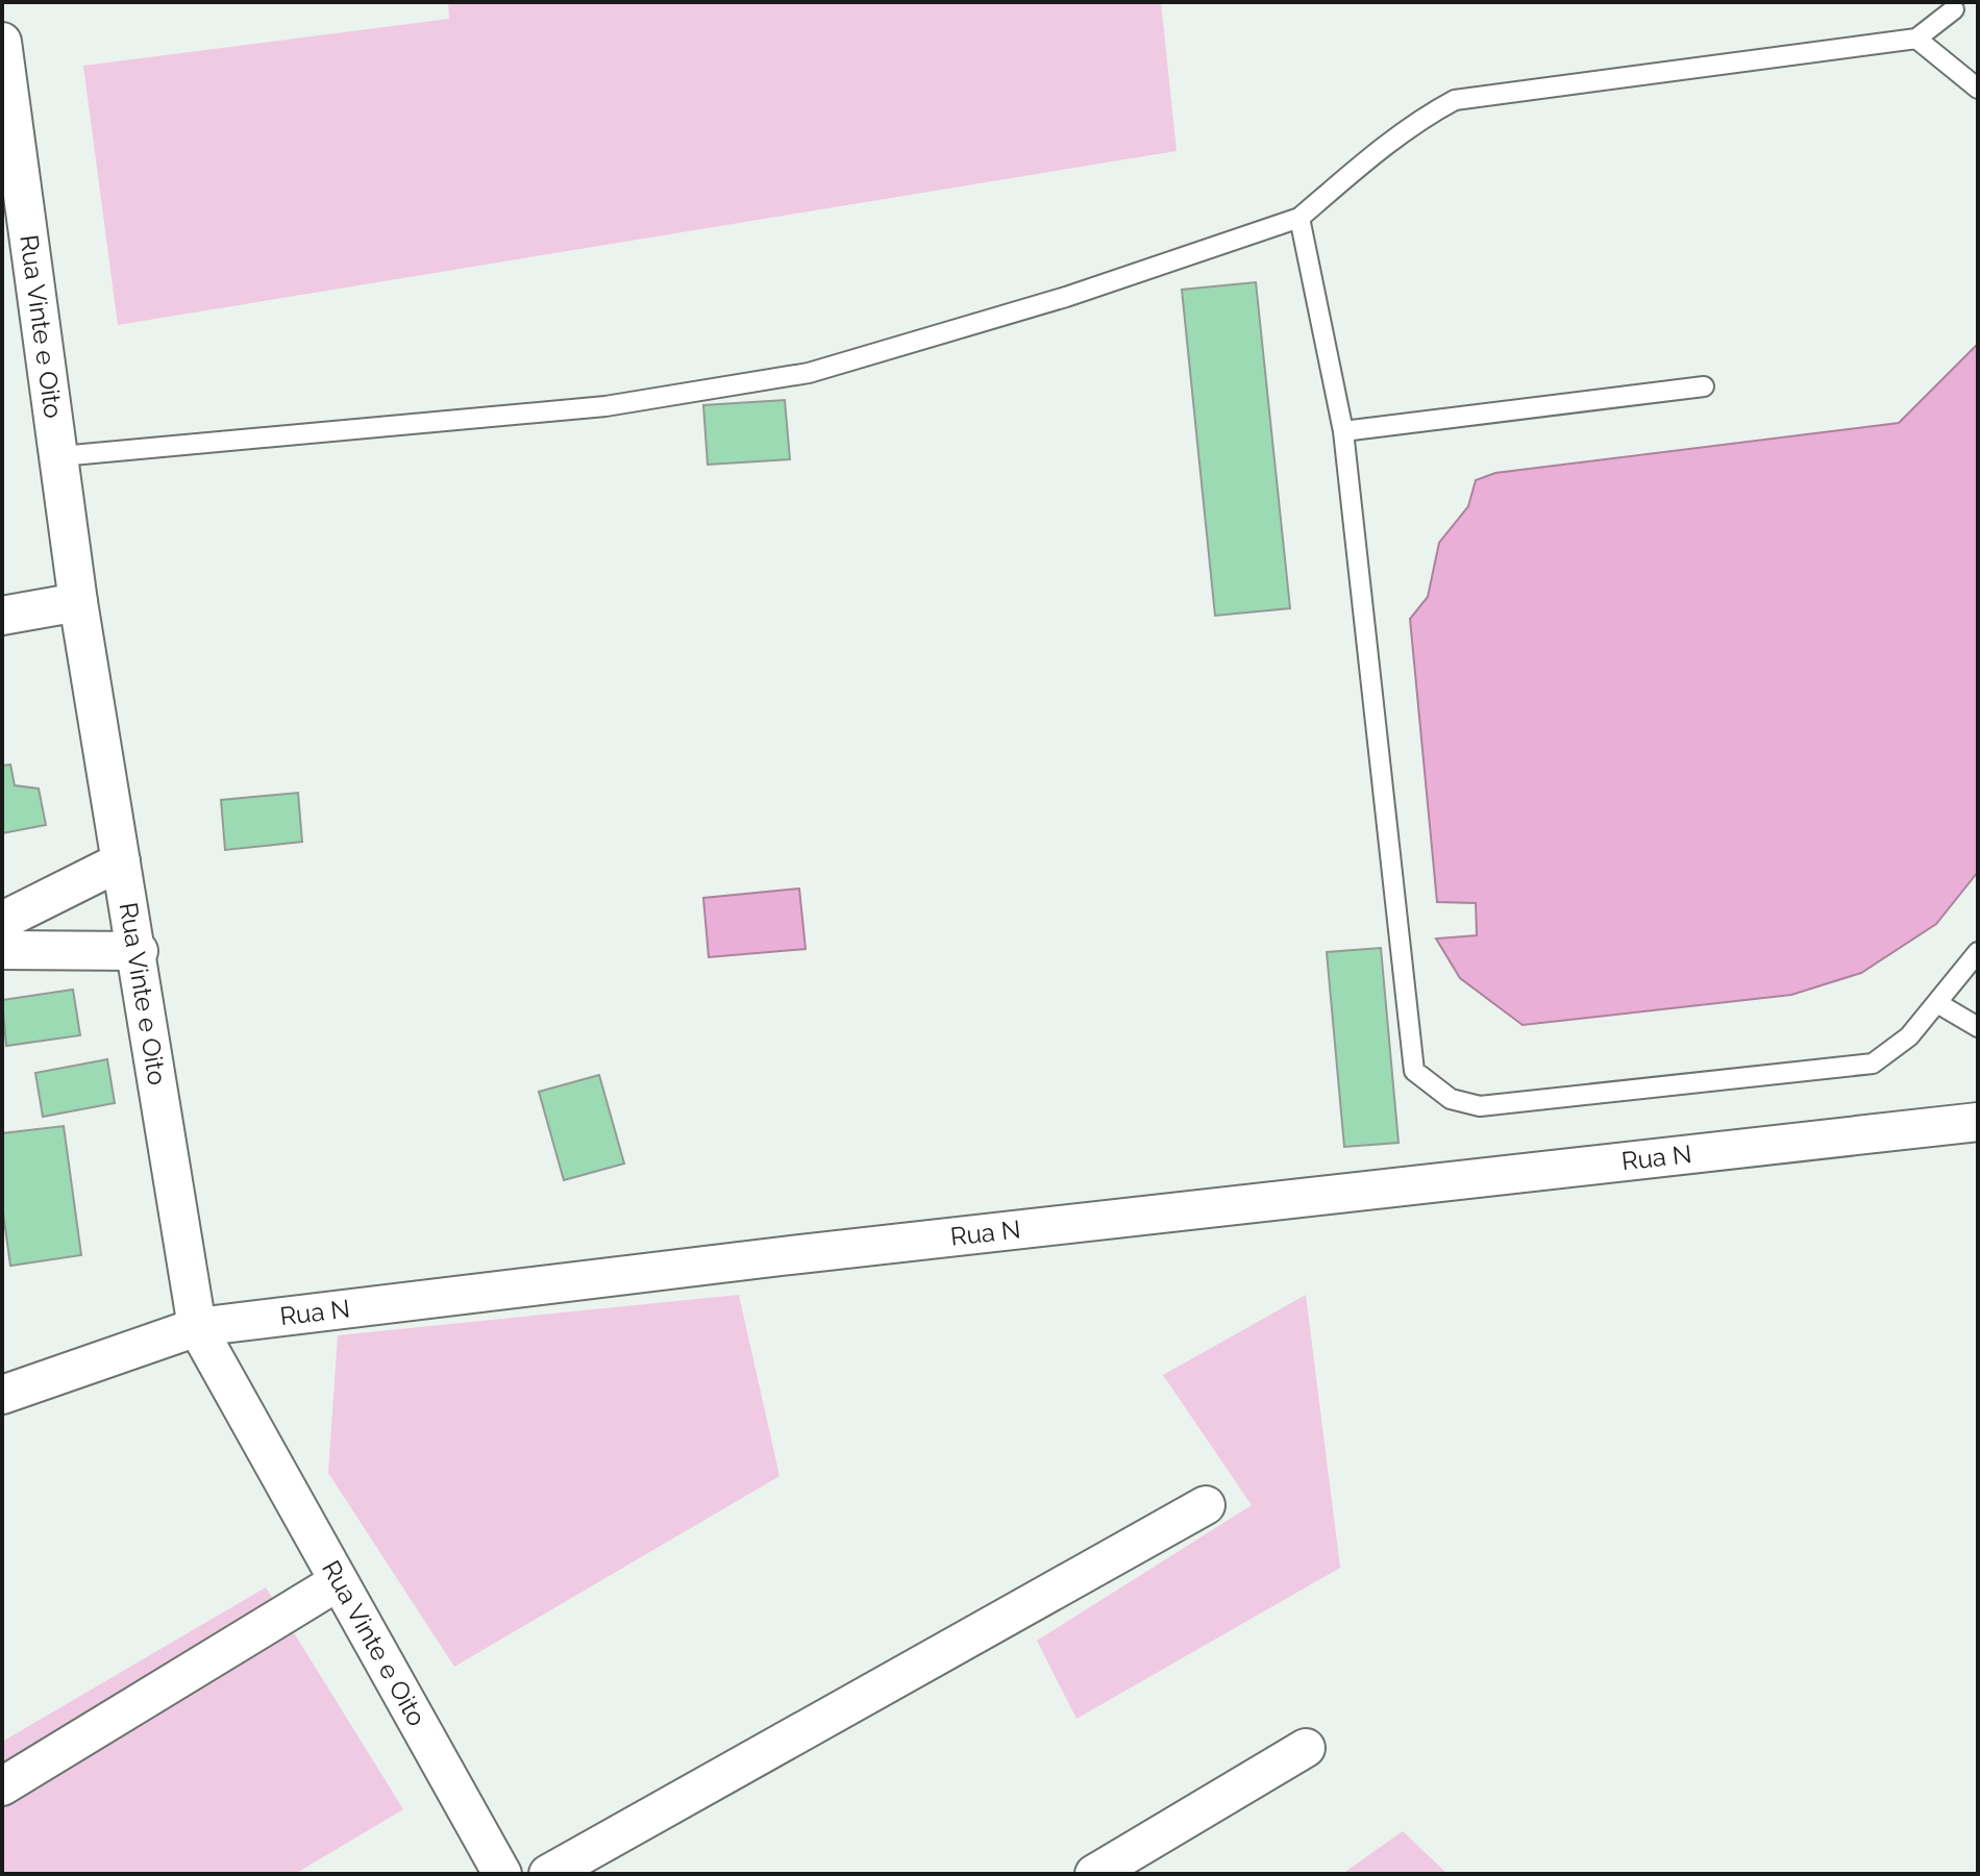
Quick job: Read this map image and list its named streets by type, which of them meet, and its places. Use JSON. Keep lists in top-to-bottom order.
{
  "streets": {
    "street": ["Rua Vinte e Oito", "Rua N"]
  },
  "crossings": [
    ["Rua Vinte e Oito", "Rua N"]
  ]
}
